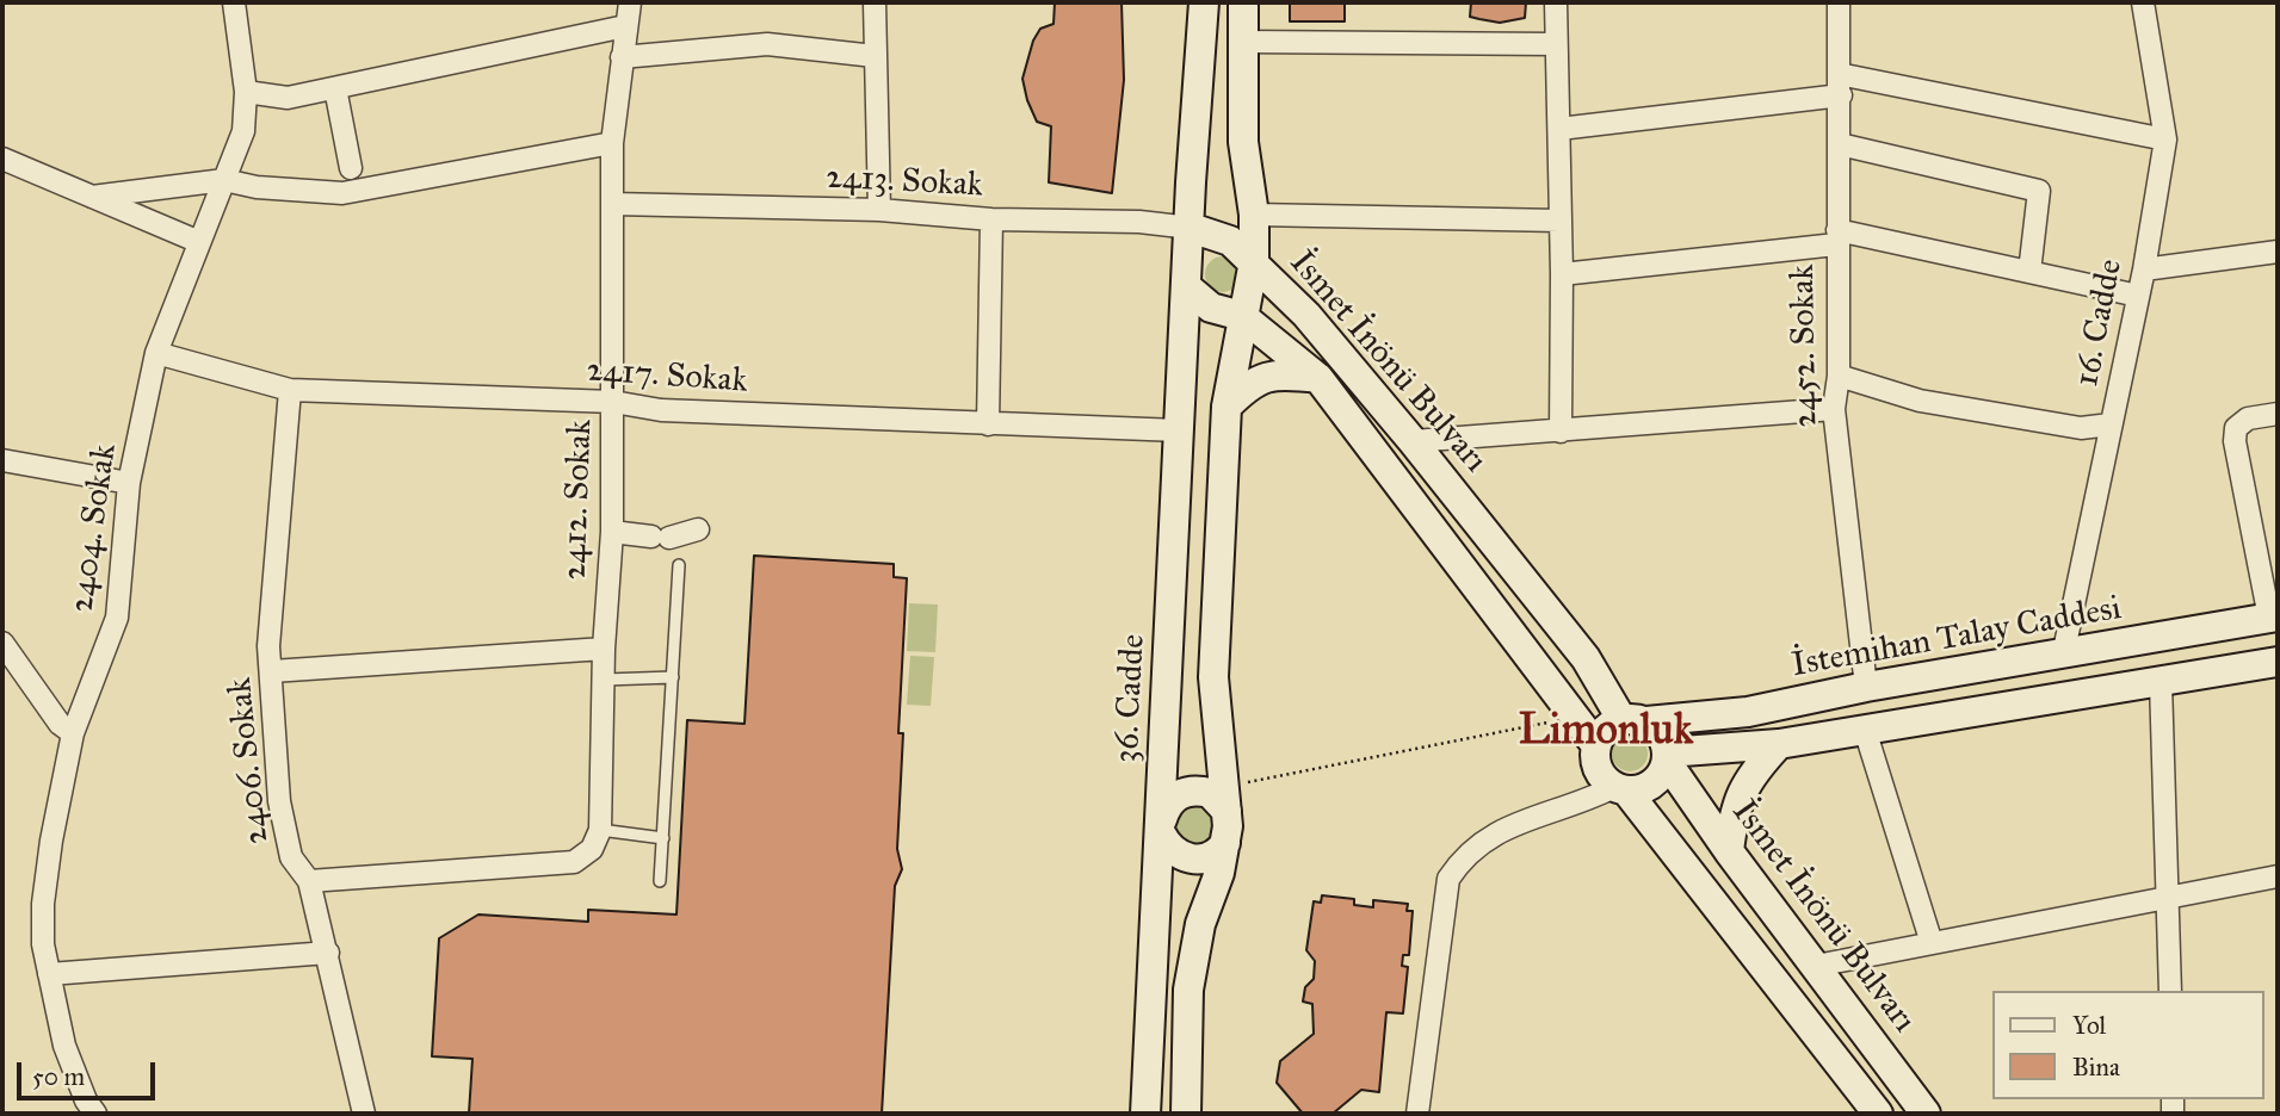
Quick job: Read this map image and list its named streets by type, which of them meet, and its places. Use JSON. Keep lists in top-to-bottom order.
{
  "streets": {
    "main road": ["İsmet İnönü Bulvarı", "İstemihan Talay Caddesi", "36. Cadde"],
    "street": [
      "2413. Sokak",
      "16. Cadde",
      "2452. Sokak",
      "2417. Sokak",
      "2412. Sokak",
      "2404. Sokak",
      "2406. Sokak"
    ]
  },
  "crossings": [
    ["2413. Sokak", "2412. Sokak"],
    ["16. Cadde", "İstemihan Talay Caddesi"],
    ["2452. Sokak", "İstemihan Talay Caddesi"],
    ["İsmet İnönü Bulvarı", "İstemihan Talay Caddesi"],
    ["İsmet İnönü Bulvarı", "36. Cadde"],
    ["2417. Sokak", "2412. Sokak"],
    ["2417. Sokak", "2404. Sokak"],
    ["2417. Sokak", "36. Cadde"],
    ["2417. Sokak", "2406. Sokak"]
  ],
  "districts": ["Limonluk"],
  "legend": ["Yol", "Bina"],
  "scale_bar": "50 m"
}
